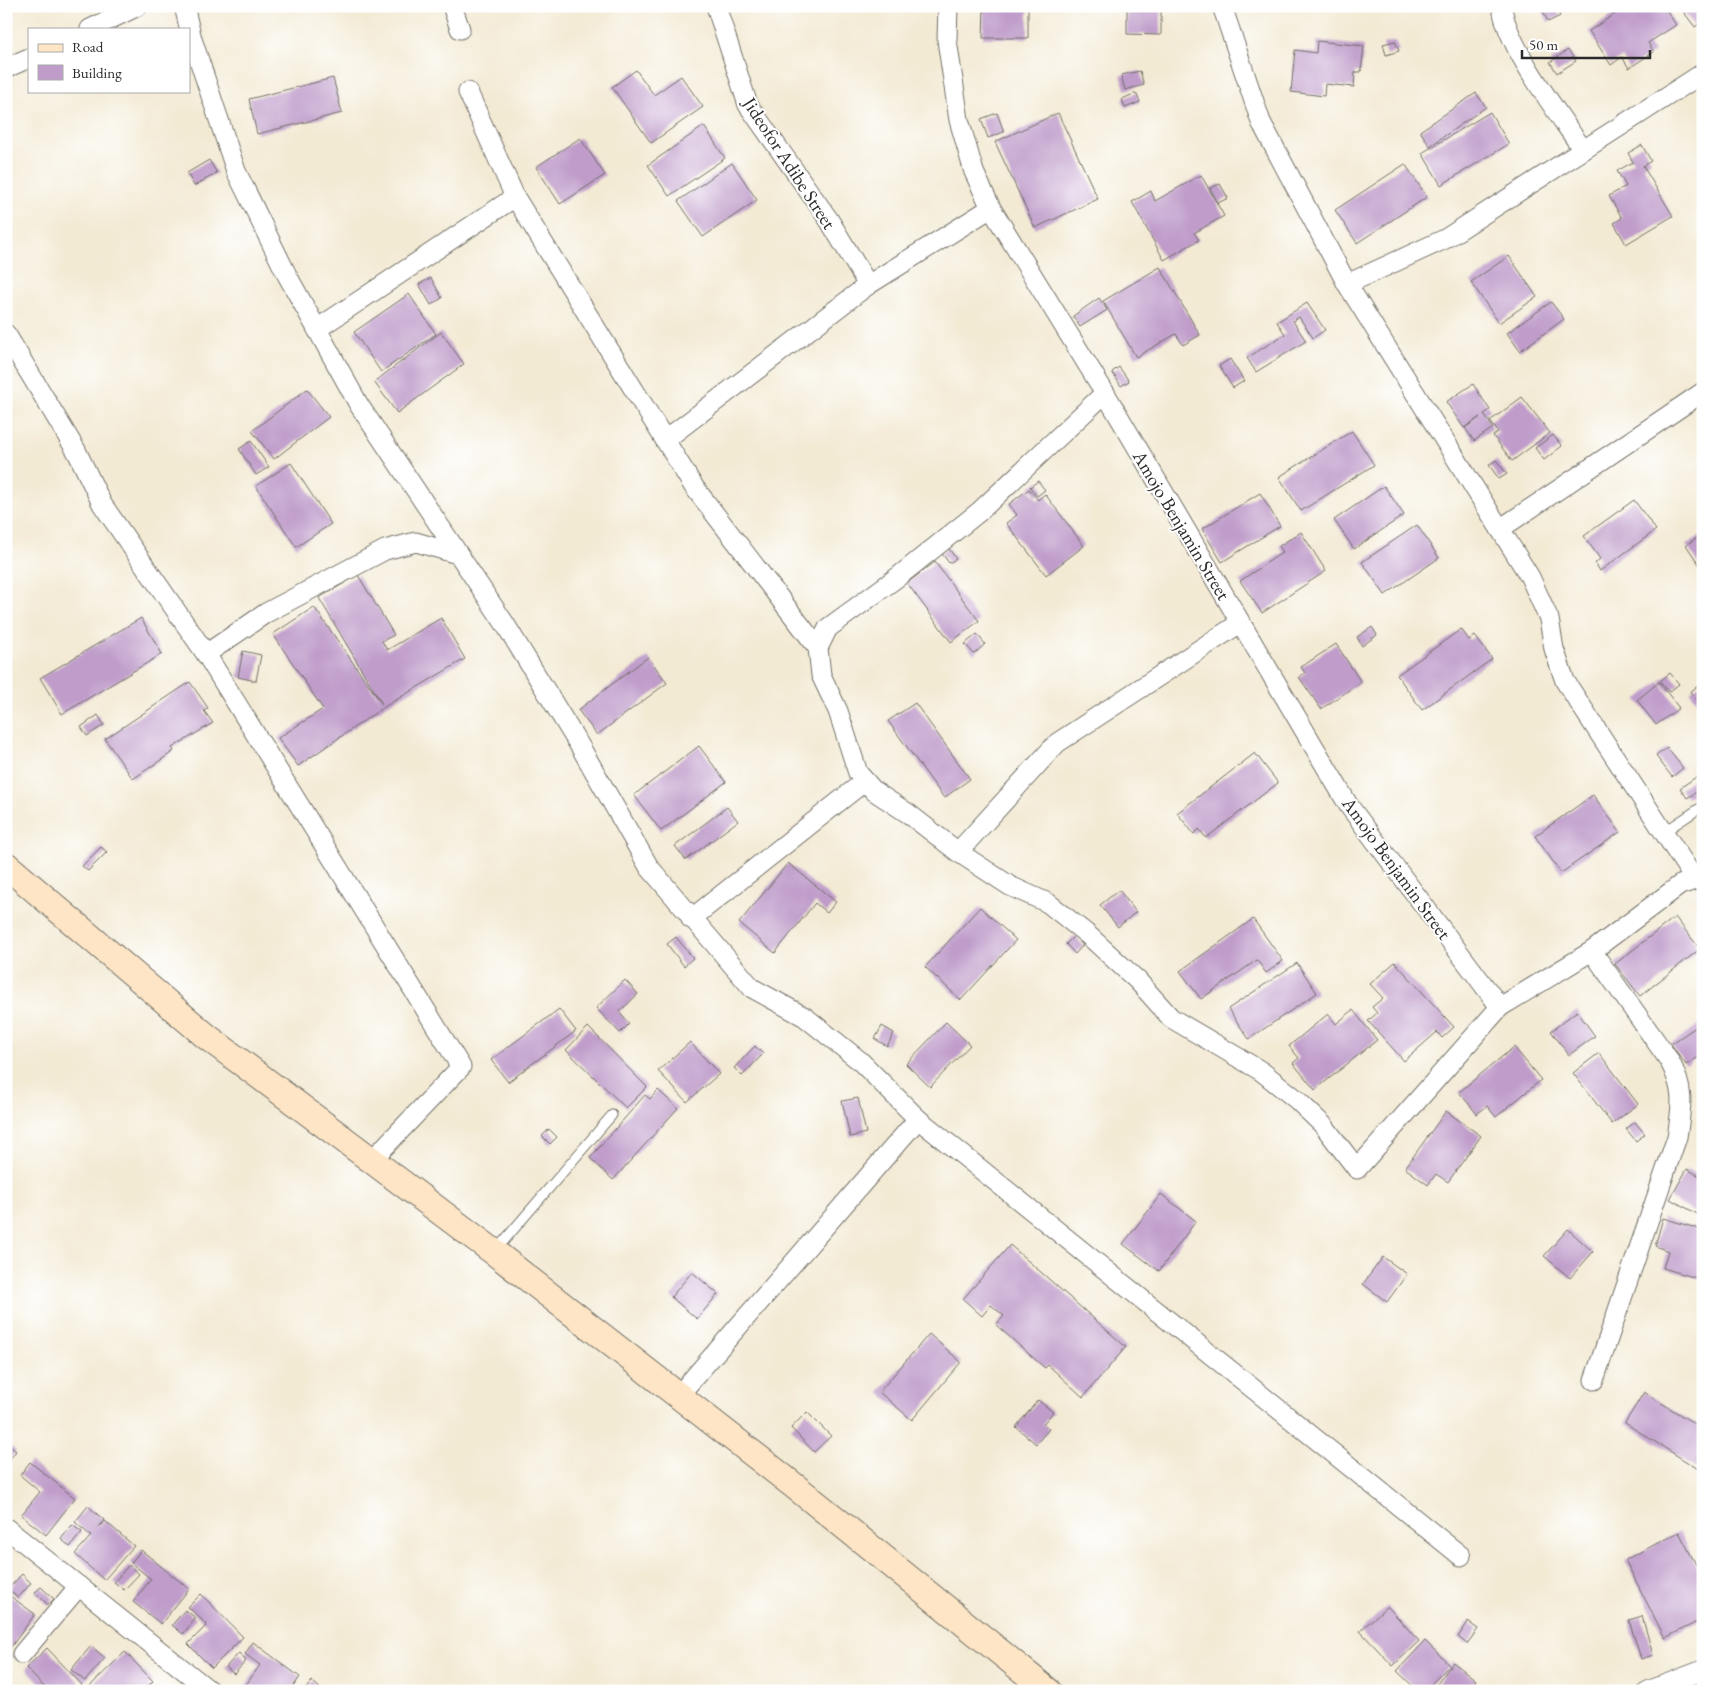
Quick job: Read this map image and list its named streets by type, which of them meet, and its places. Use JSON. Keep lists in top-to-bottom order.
{
  "streets": {
    "street": ["Jideofor Adibe Street", "Amojo Benjamin Street"]
  },
  "legend": ["Road", "Building"],
  "scale_bar": "50 m"
}
